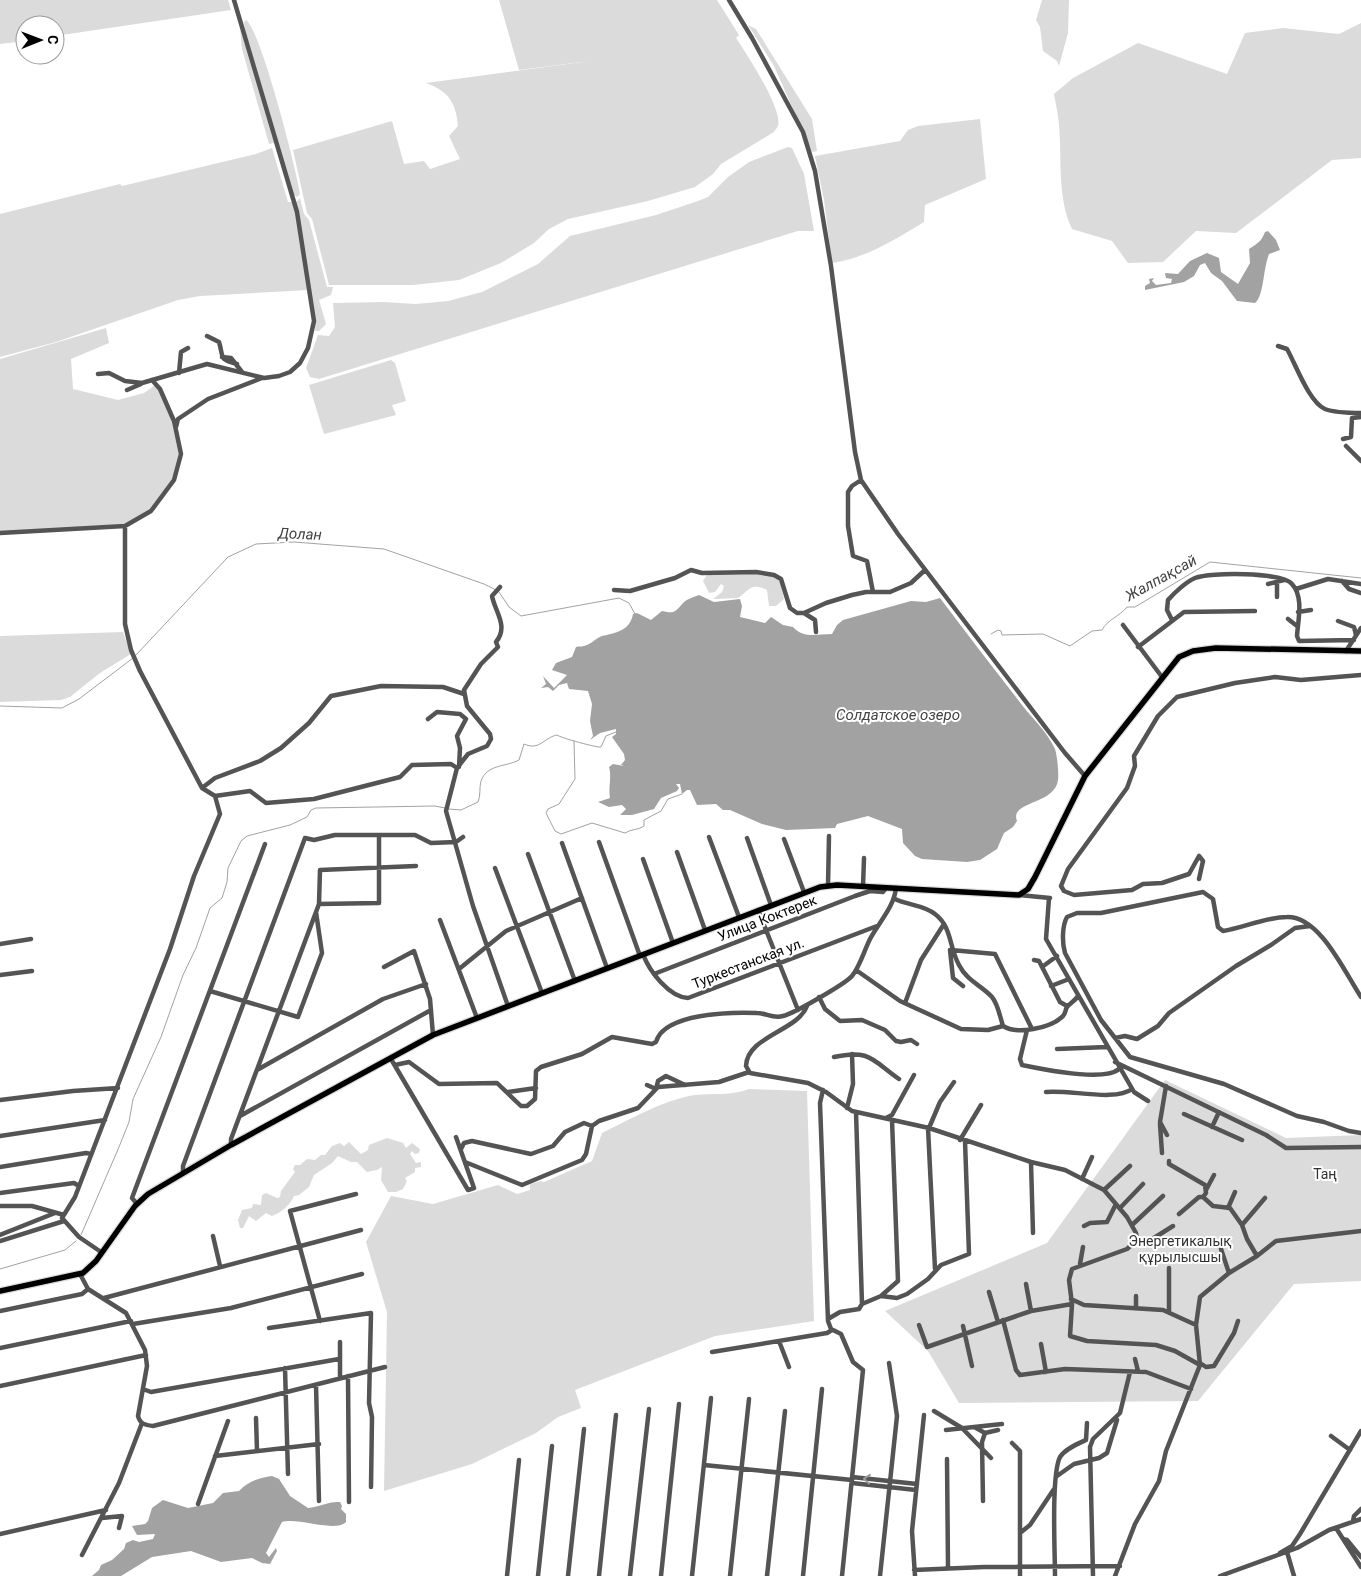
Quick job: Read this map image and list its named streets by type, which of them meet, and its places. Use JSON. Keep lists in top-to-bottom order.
{
  "streets": {
    "street": ["Улица Коктерек", "Туркестанская ул."]
  },
  "crossings": [
    ["Улица Коктерек", "Туркестанская ул."]
  ],
  "water": ["Долан", "Жалпақсай", "Солдатское озеро"],
  "parks": ["Таң", "Энергетикалық құрылысшы"],
  "north": "right"
}
